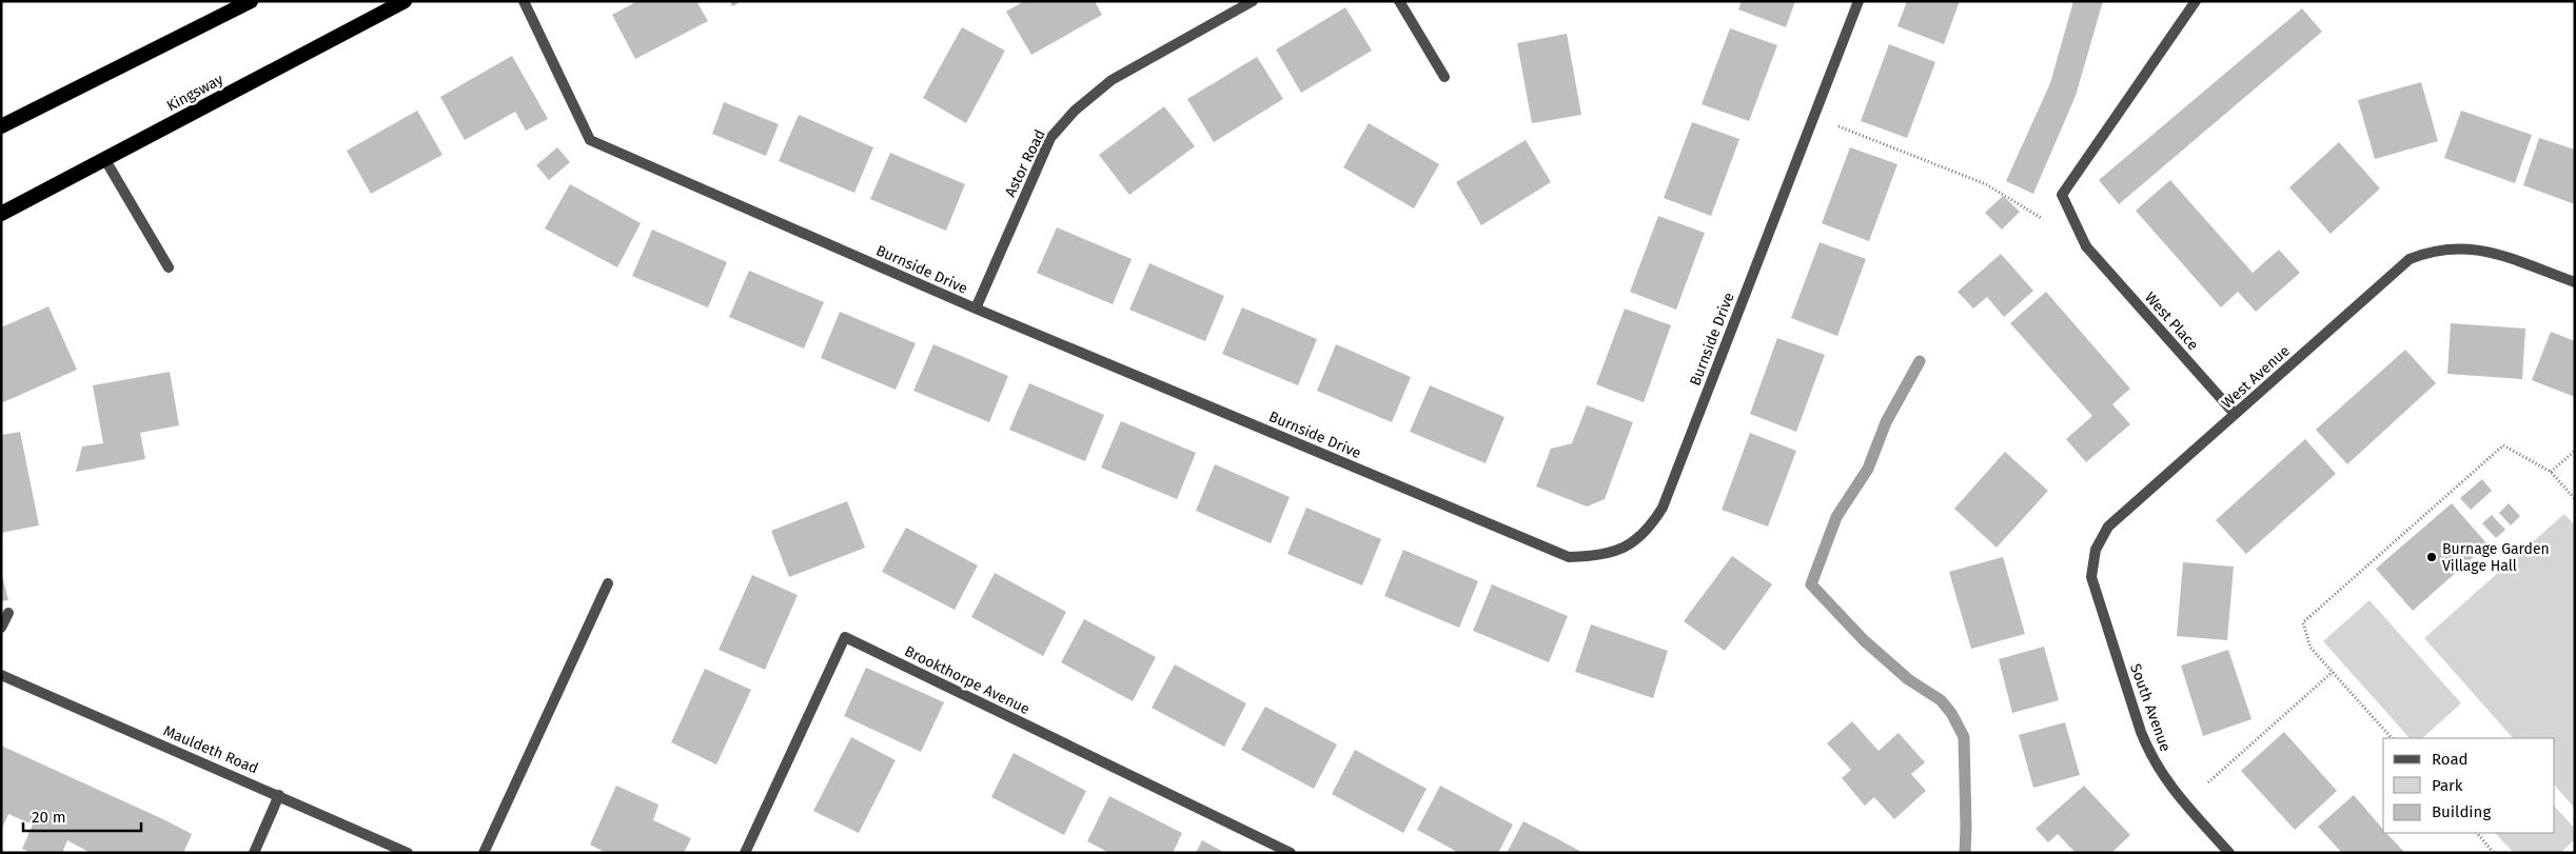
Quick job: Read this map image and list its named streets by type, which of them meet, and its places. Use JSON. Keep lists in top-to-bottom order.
{
  "streets": {
    "highway": ["Kingsway"],
    "street": [
      "Astor Road",
      "Burnside Drive",
      "West Place",
      "West Avenue",
      "Brookthorpe Avenue",
      "South Avenue",
      "Mauldeth Road"
    ]
  },
  "crossings": [
    ["Astor Road", "Burnside Drive"],
    ["West Place", "West Avenue"],
    ["West Avenue", "South Avenue"]
  ],
  "places": ["Burnage Garden Village Hall"],
  "legend": ["Road", "Park", "Building"],
  "scale_bar": "20 m"
}
